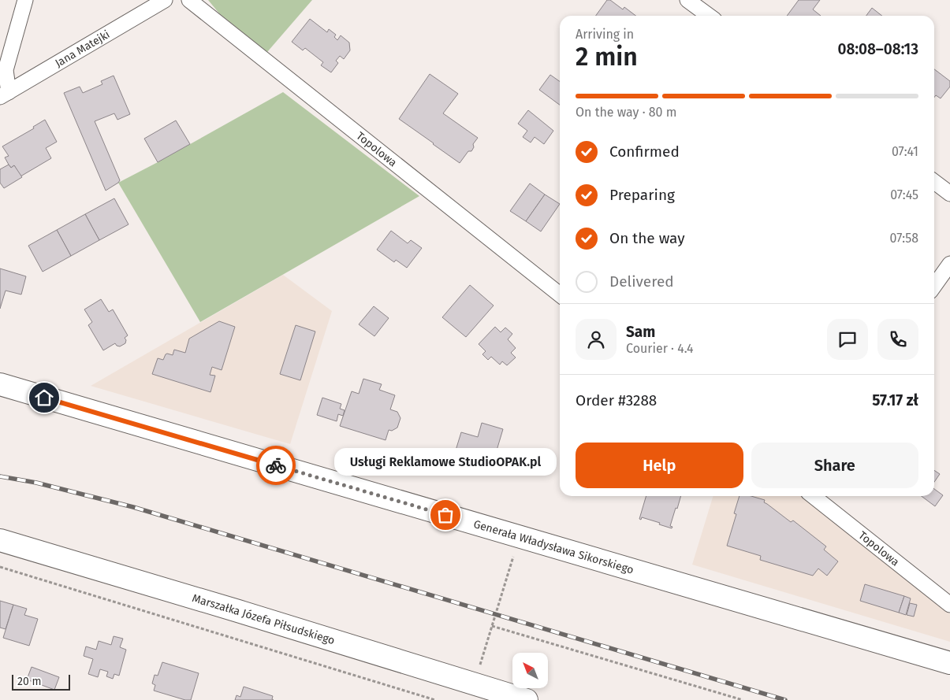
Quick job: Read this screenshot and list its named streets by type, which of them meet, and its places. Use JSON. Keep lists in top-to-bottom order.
{
  "streets": {
    "main road": ["Generała Władysława Sikorskiego", "Marszałka Józefa Piłsudskiego"],
    "street": ["Jana Matejki", "Topolowa"]
  },
  "places": ["Usługi Reklamowe StudioOPAK.pl"],
  "scale_bar": "20 m",
  "north": "top left",
  "page": {
    "heading": ["2 min", "Arriving in", "08:08–08:13"],
    "panel": [
      "Sam",
      "Courier · 4.4",
      "Order #3288",
      "57.17 zł"
    ],
    "bar": "On the way · 80 m",
    "list": [
      ["Confirmed", "07:41"],
      ["Preparing", "07:45"],
      ["On the way", "07:58"],
      "Delivered"
    ],
    "buttons": ["Help", "Share"],
    "bubble": "Usługi Reklamowe StudioOPAK.pl",
    "scale": "20 m"
  }
}
